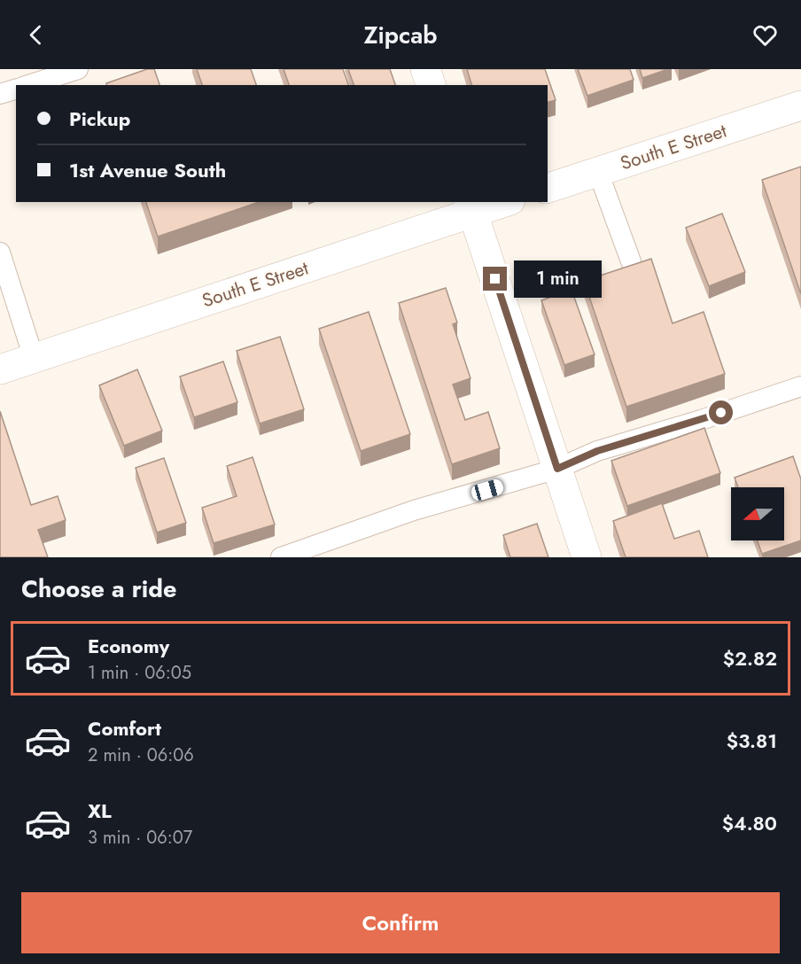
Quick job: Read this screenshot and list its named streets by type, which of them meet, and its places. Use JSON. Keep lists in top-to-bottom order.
{
  "streets": {
    "street": ["South E Street"]
  },
  "north": "left",
  "page": {
    "header": "Zipcab",
    "banner": ["Pickup", "1st Avenue South"],
    "bubble": "1 min",
    "heading": "Choose a ride",
    "list": [
      {
        "name": "Economy",
        "note": "1 min · 06:05",
        "value": "$2.82"
      },
      {
        "name": "Comfort",
        "note": "2 min · 06:06",
        "value": "$3.81"
      },
      {
        "name": "XL",
        "note": "3 min · 06:07",
        "value": "$4.80"
      }
    ],
    "buttons": "Confirm"
  }
}
